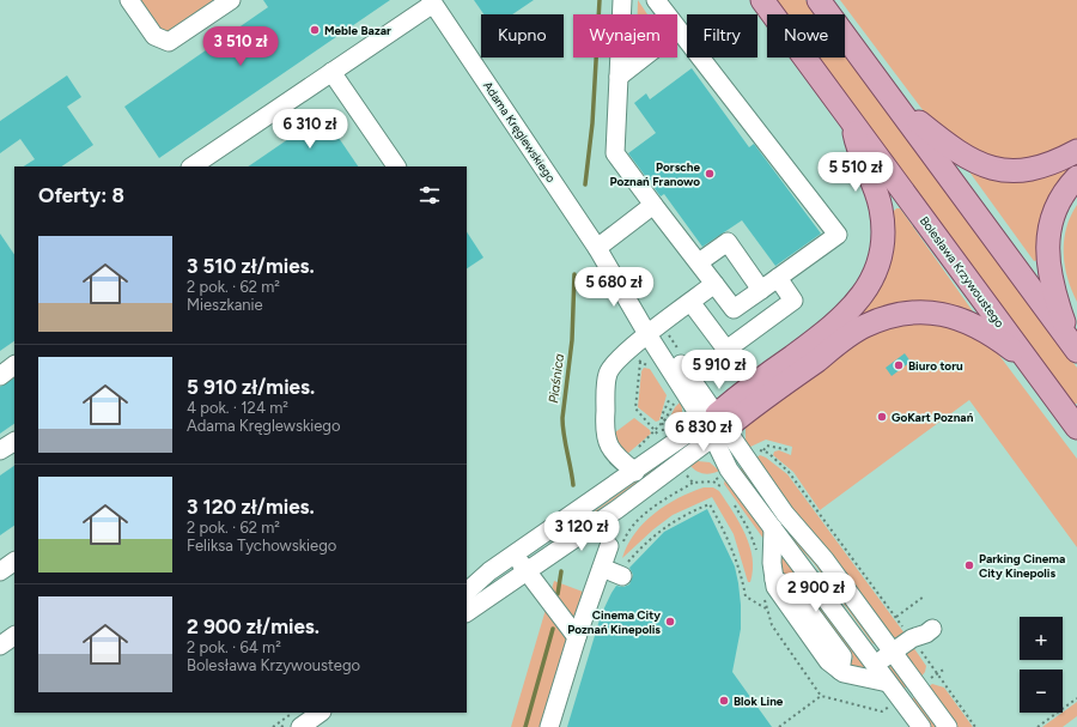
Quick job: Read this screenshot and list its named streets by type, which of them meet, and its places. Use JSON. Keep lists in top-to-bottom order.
{
  "streets": {
    "main road": ["Bolesława Krzywoustego"],
    "street": ["Adama Kręglewskiego"]
  },
  "water": ["Piaśnica"],
  "places": [
    "Meble Bazar",
    "Porsche Poznań Franowo",
    "Biuro toru",
    "GoKart Poznań",
    "Parking Cinema City Kinepolis",
    "Cinema City Poznań Kinepolis",
    "Blok Line"
  ],
  "page": {
    "chip": [
      "Kupno",
      "Wynajem",
      "Filtry",
      "Nowe"
    ],
    "price": [
      "3 510 zł",
      "6 310 zł",
      "5 510 zł",
      "5 680 zł",
      "5 910 zł",
      "6 830 zł",
      "3 120 zł",
      "2 900 zł"
    ],
    "heading": "Oferty: 8",
    "list": [
      {
        "name": "3 510 zł/mies.",
        "note": "2 pok. · 62 m² · Mieszkanie"
      },
      {
        "name": "5 910 zł/mies.",
        "note": "4 pok. · 124 m² · Adama Kręglewskiego"
      },
      {
        "name": "3 120 zł/mies.",
        "note": "2 pok. · 62 m² · Feliksa Tychowskiego"
      },
      {
        "name": "2 900 zł/mies.",
        "note": "2 pok. · 64 m² · Bolesława Krzywoustego"
      }
    ],
    "map_buttons": ["+", "−"]
  }
}
